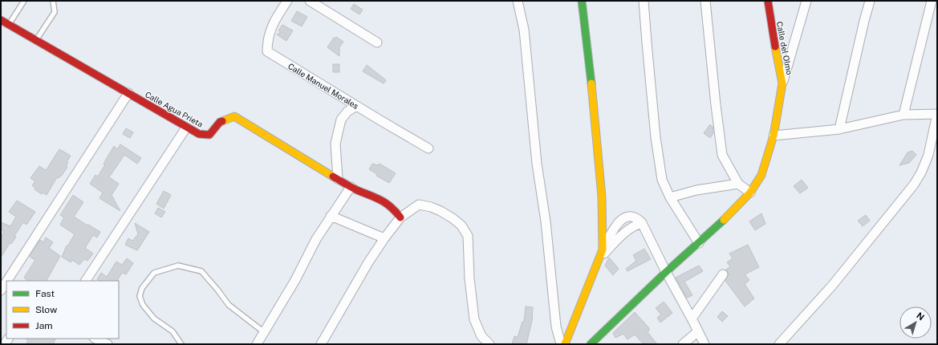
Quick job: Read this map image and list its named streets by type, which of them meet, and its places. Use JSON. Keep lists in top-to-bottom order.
{
  "streets": {
    "street": ["Calle del Olmo", "Calle Manuel Morales", "Calle Agua Prieta"]
  },
  "legend": ["Fast", "Slow", "Jam"],
  "north": "top right"
}
